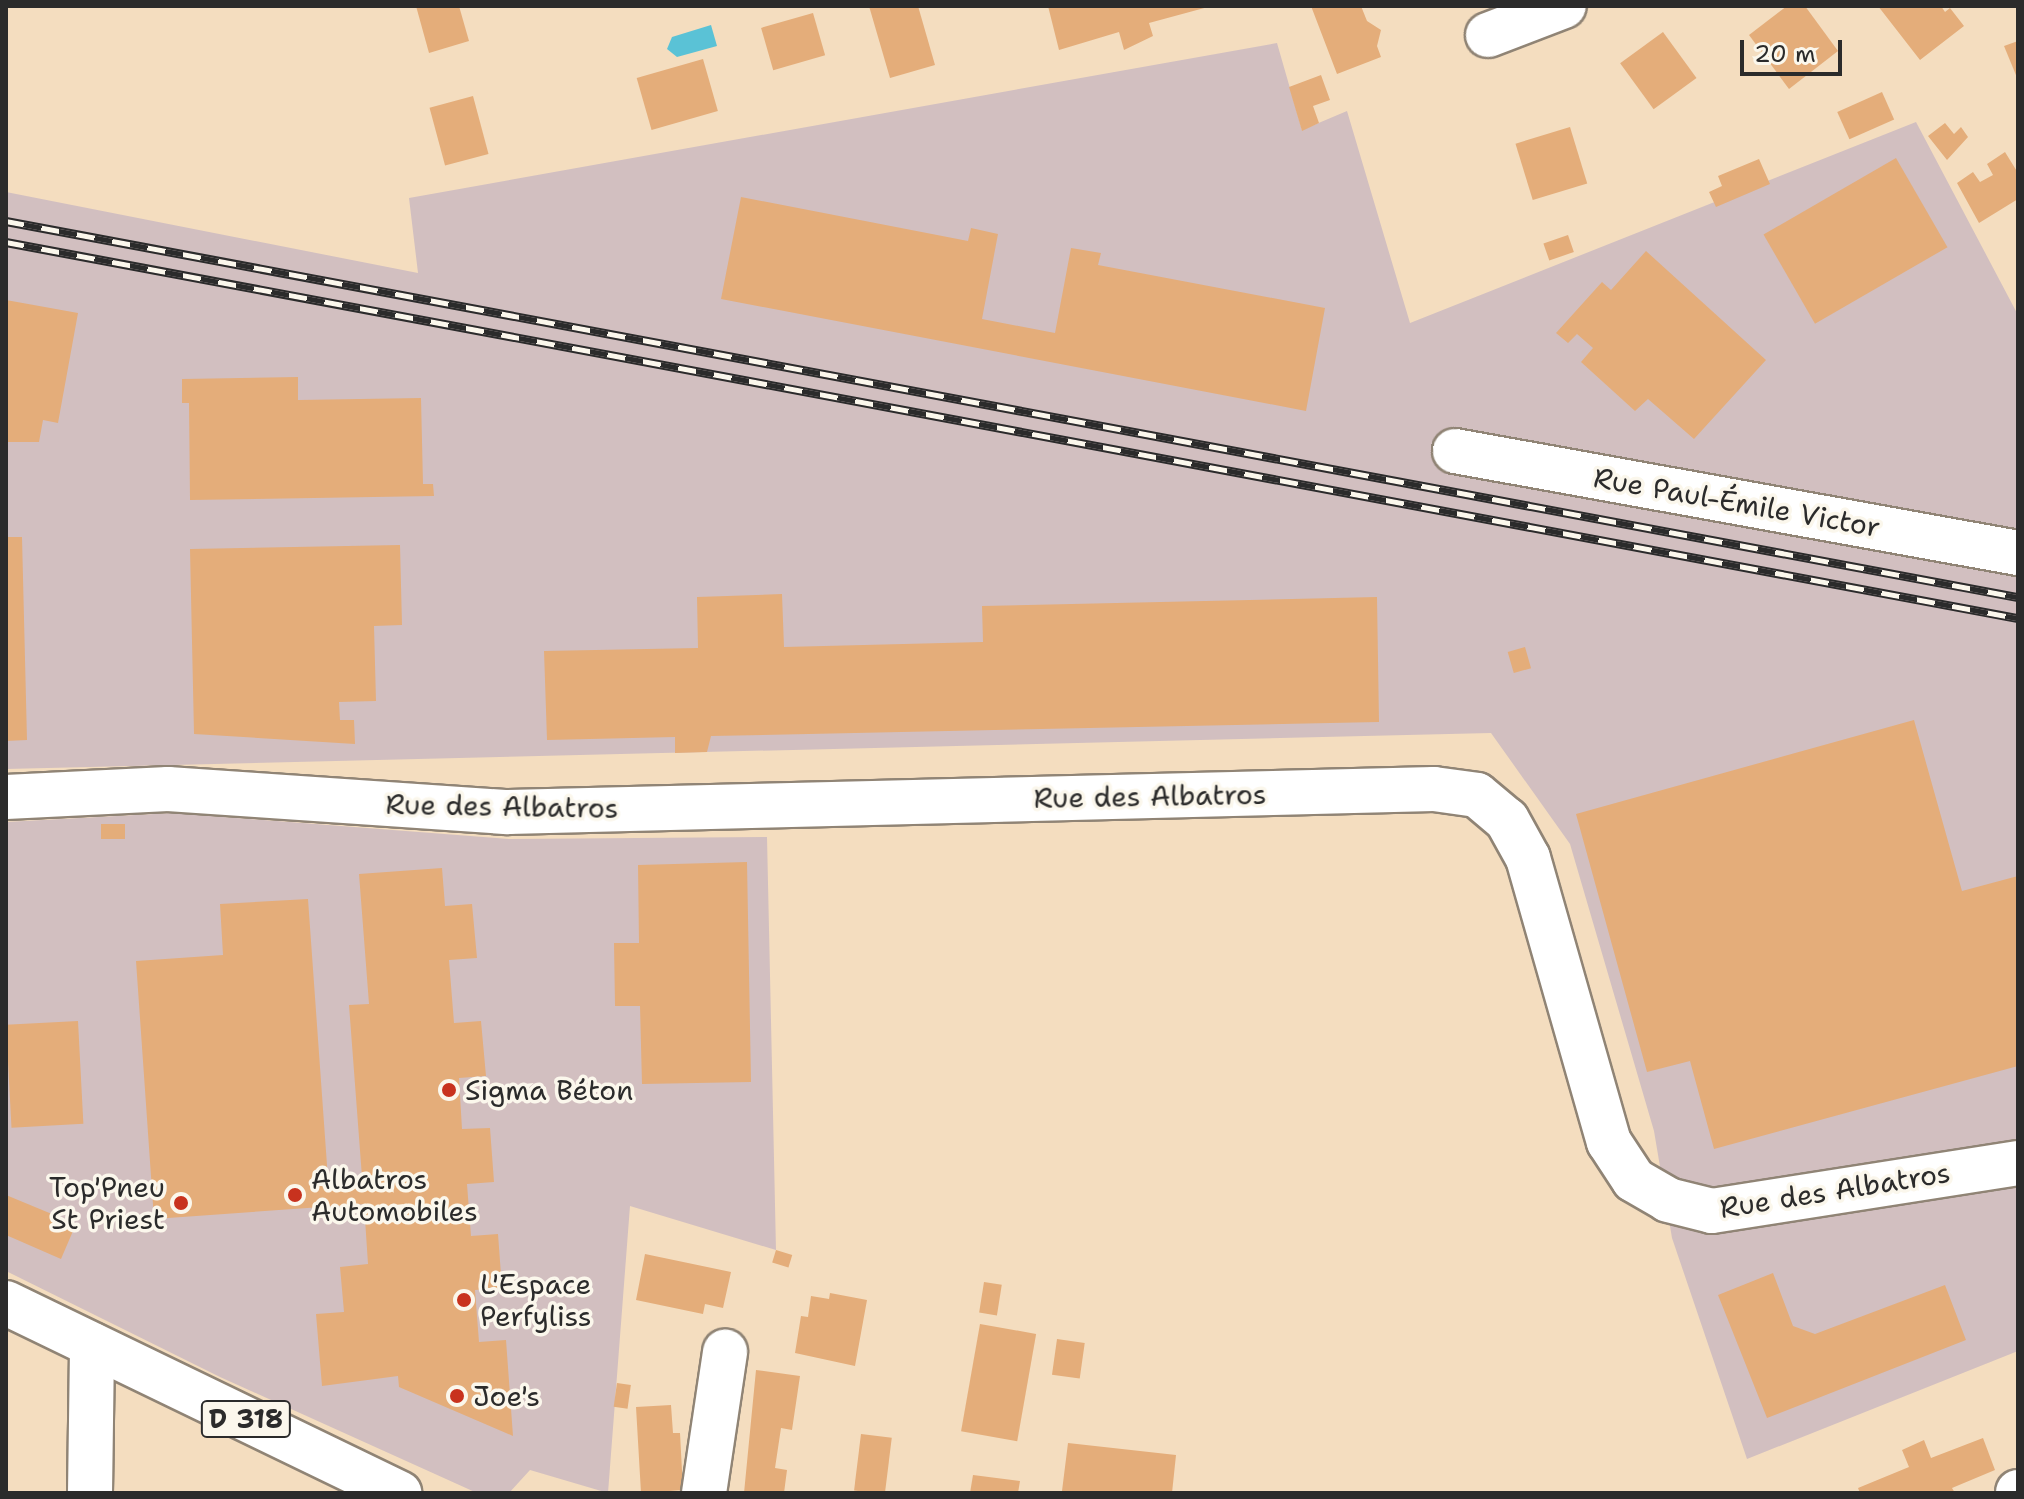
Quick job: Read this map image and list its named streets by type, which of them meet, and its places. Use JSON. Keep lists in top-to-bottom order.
{
  "streets": {
    "street": ["Rue Paul-Émile Victor", "Rue des Albatros", "D 318"]
  },
  "places": [
    "Sigma Béton",
    "Albatros Automobiles",
    "Top'Pneu St Priest",
    "L'Espace Perfyliss",
    "Joe's"
  ],
  "scale_bar": "20 m"
}
